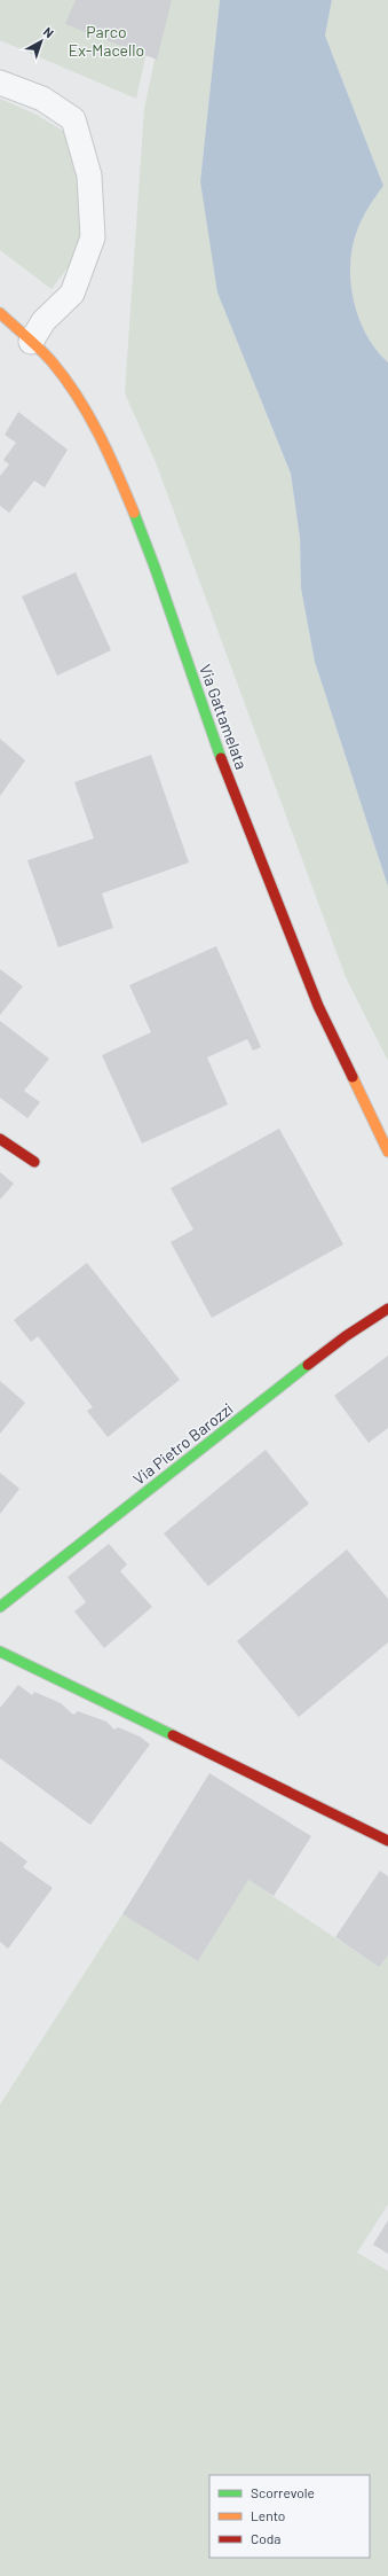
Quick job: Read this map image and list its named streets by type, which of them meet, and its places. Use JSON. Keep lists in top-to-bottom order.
{
  "streets": {
    "street": ["Via Gattamelata", "Via Pietro Barozzi"]
  },
  "parks": ["Parco Ex-Macello"],
  "legend": ["Scorrevole", "Lento", "Coda"],
  "north": "top right"
}
